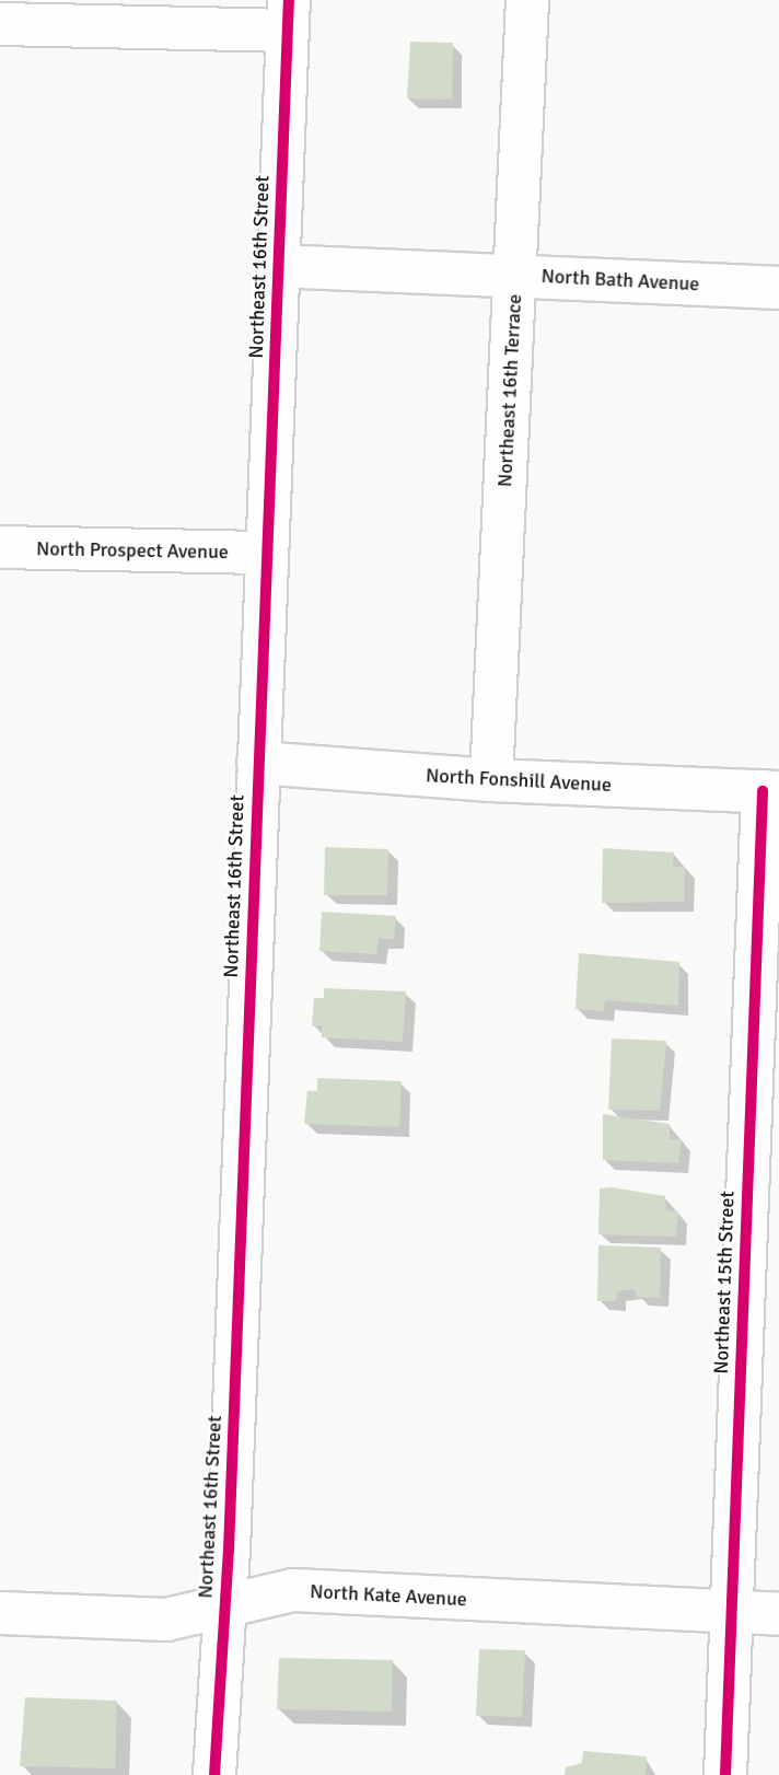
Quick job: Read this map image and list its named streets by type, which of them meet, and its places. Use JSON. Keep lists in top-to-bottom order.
{
  "streets": {
    "street": [
      "Northeast 16th Street",
      "North Bath Avenue",
      "Northeast 16th Terrace",
      "North Prospect Avenue",
      "North Fonshill Avenue",
      "Northeast 15th Street",
      "North Kate Avenue"
    ]
  },
  "crossings": [
    ["Northeast 16th Street", "North Bath Avenue"],
    ["Northeast 16th Street", "North Prospect Avenue"],
    ["Northeast 16th Street", "North Fonshill Avenue"],
    ["Northeast 16th Street", "North Kate Avenue"],
    ["North Bath Avenue", "Northeast 16th Terrace"],
    ["Northeast 16th Terrace", "North Fonshill Avenue"],
    ["North Fonshill Avenue", "Northeast 15th Street"],
    ["Northeast 15th Street", "North Kate Avenue"]
  ]
}
